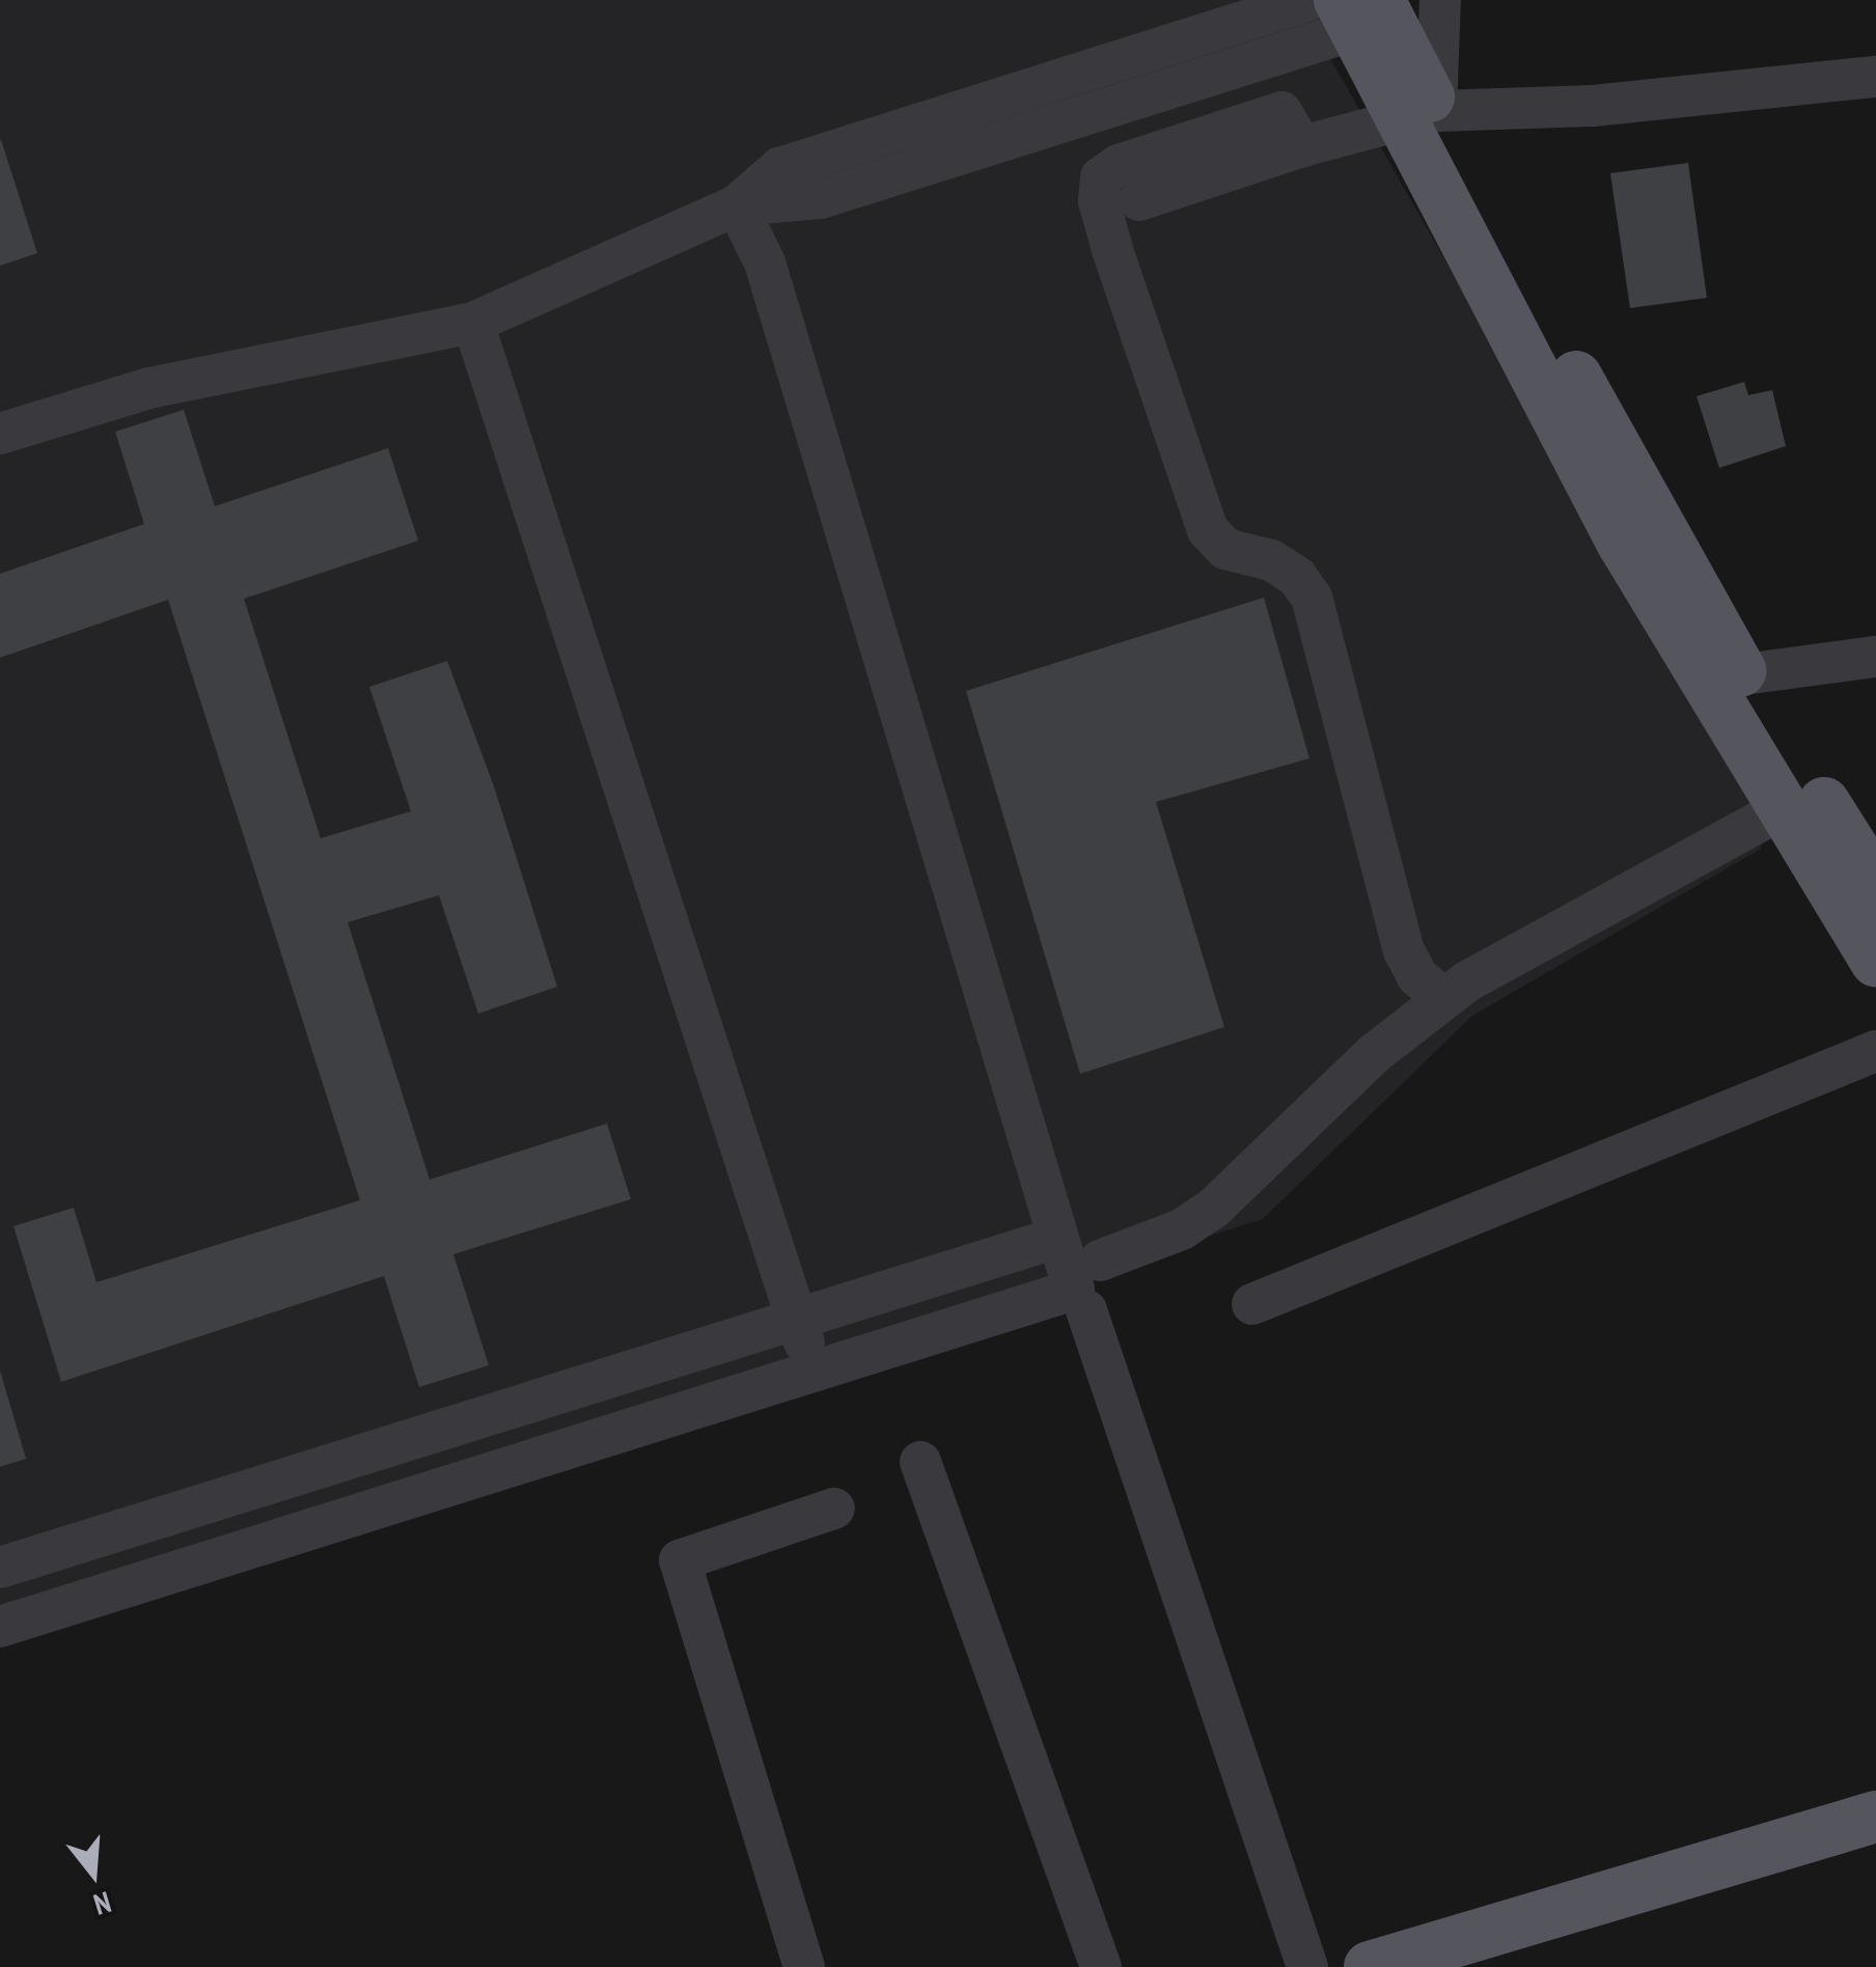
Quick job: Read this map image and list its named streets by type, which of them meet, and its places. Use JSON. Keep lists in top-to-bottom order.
{
  "north": "bottom"
}
